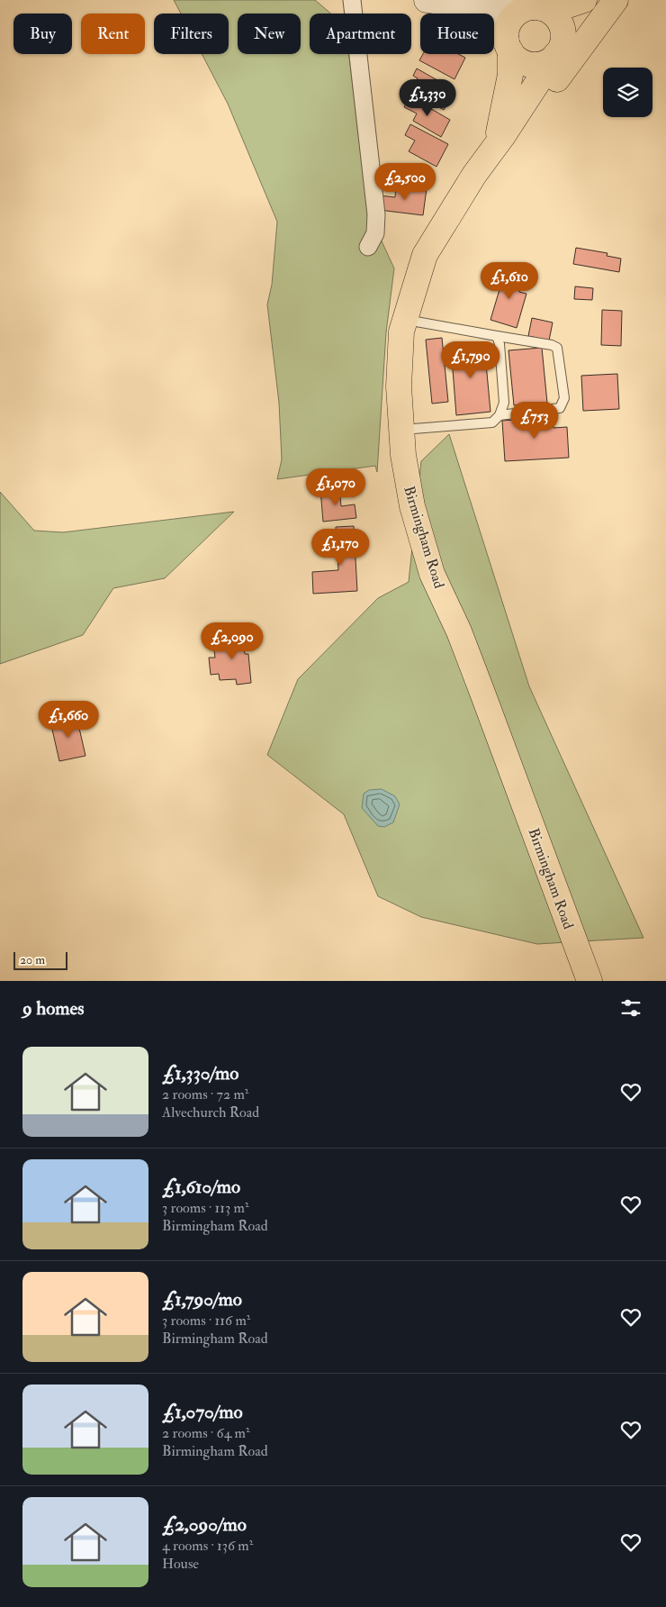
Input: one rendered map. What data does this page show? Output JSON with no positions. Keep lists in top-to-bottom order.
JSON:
{
  "streets": {
    "highway": ["Birmingham Road"]
  },
  "scale_bar": "20 m",
  "page": {
    "chip": [
      "Buy",
      "Rent",
      "Filters",
      "New",
      "Apartment",
      "House"
    ],
    "price": [
      "£1,330",
      "£2,500",
      "£1,610",
      "£1,790",
      "£753",
      "£1,070",
      "£1,170",
      "£2,090",
      "£1,660"
    ],
    "scale": "20 m",
    "heading": "9 homes",
    "list": [
      {
        "name": "£1,330/mo",
        "note": "2 rooms · 72 m² · Alvechurch Road"
      },
      {
        "name": "£1,610/mo",
        "note": "3 rooms · 113 m² · Birmingham Road"
      },
      {
        "name": "£1,790/mo",
        "note": "3 rooms · 116 m² · Birmingham Road"
      },
      {
        "name": "£1,070/mo",
        "note": "2 rooms · 64 m² · Birmingham Road"
      },
      {
        "name": "£2,090/mo",
        "note": "4 rooms · 136 m² · House"
      }
    ]
  }
}
